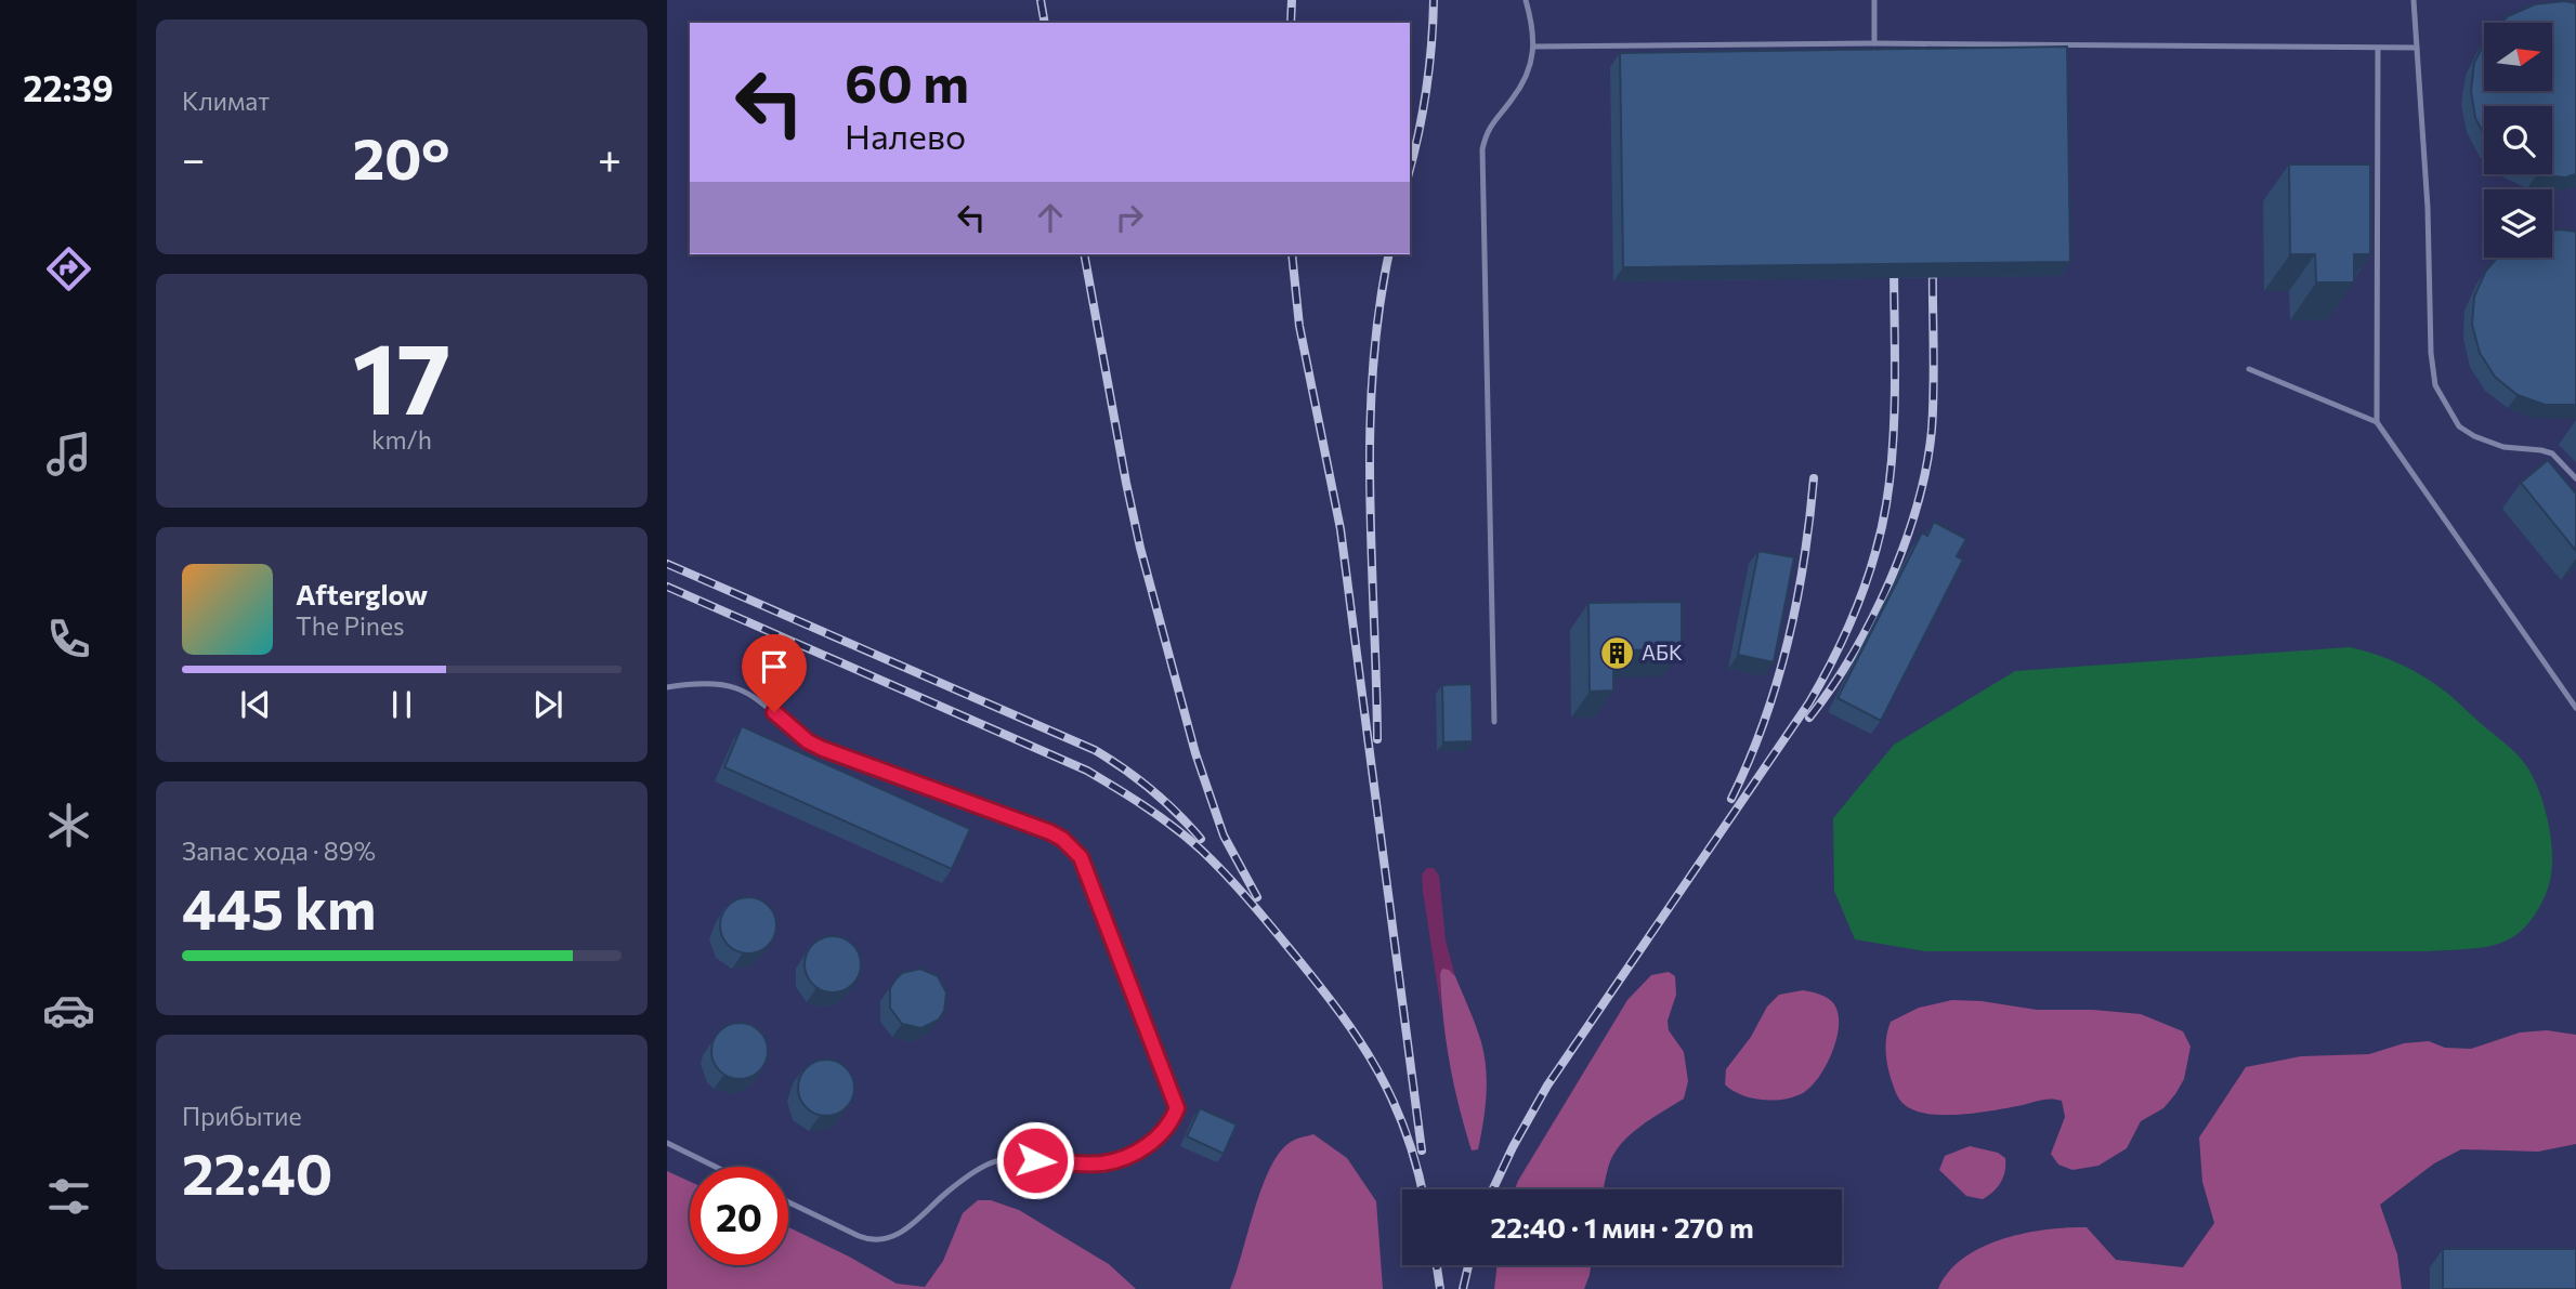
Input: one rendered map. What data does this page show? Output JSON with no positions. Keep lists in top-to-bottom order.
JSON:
{
  "places": {
    "building": ["АБК"]
  },
  "north": "right",
  "page": {
    "tabs": "22:39",
    "tile": [
      "Климат",
      ["17", "km/h"],
      ["Запас хода · 89%", "445 km"],
      ["Прибытие", "22:40"]
    ],
    "turn": ["60 m", "Налево"],
    "heat": ["−", "20°", "+"],
    "song": ["Afterglow", "The Pines"],
    "limit": "20",
    "trip": "22:40 · 1 мин · 270 m"
  }
}
